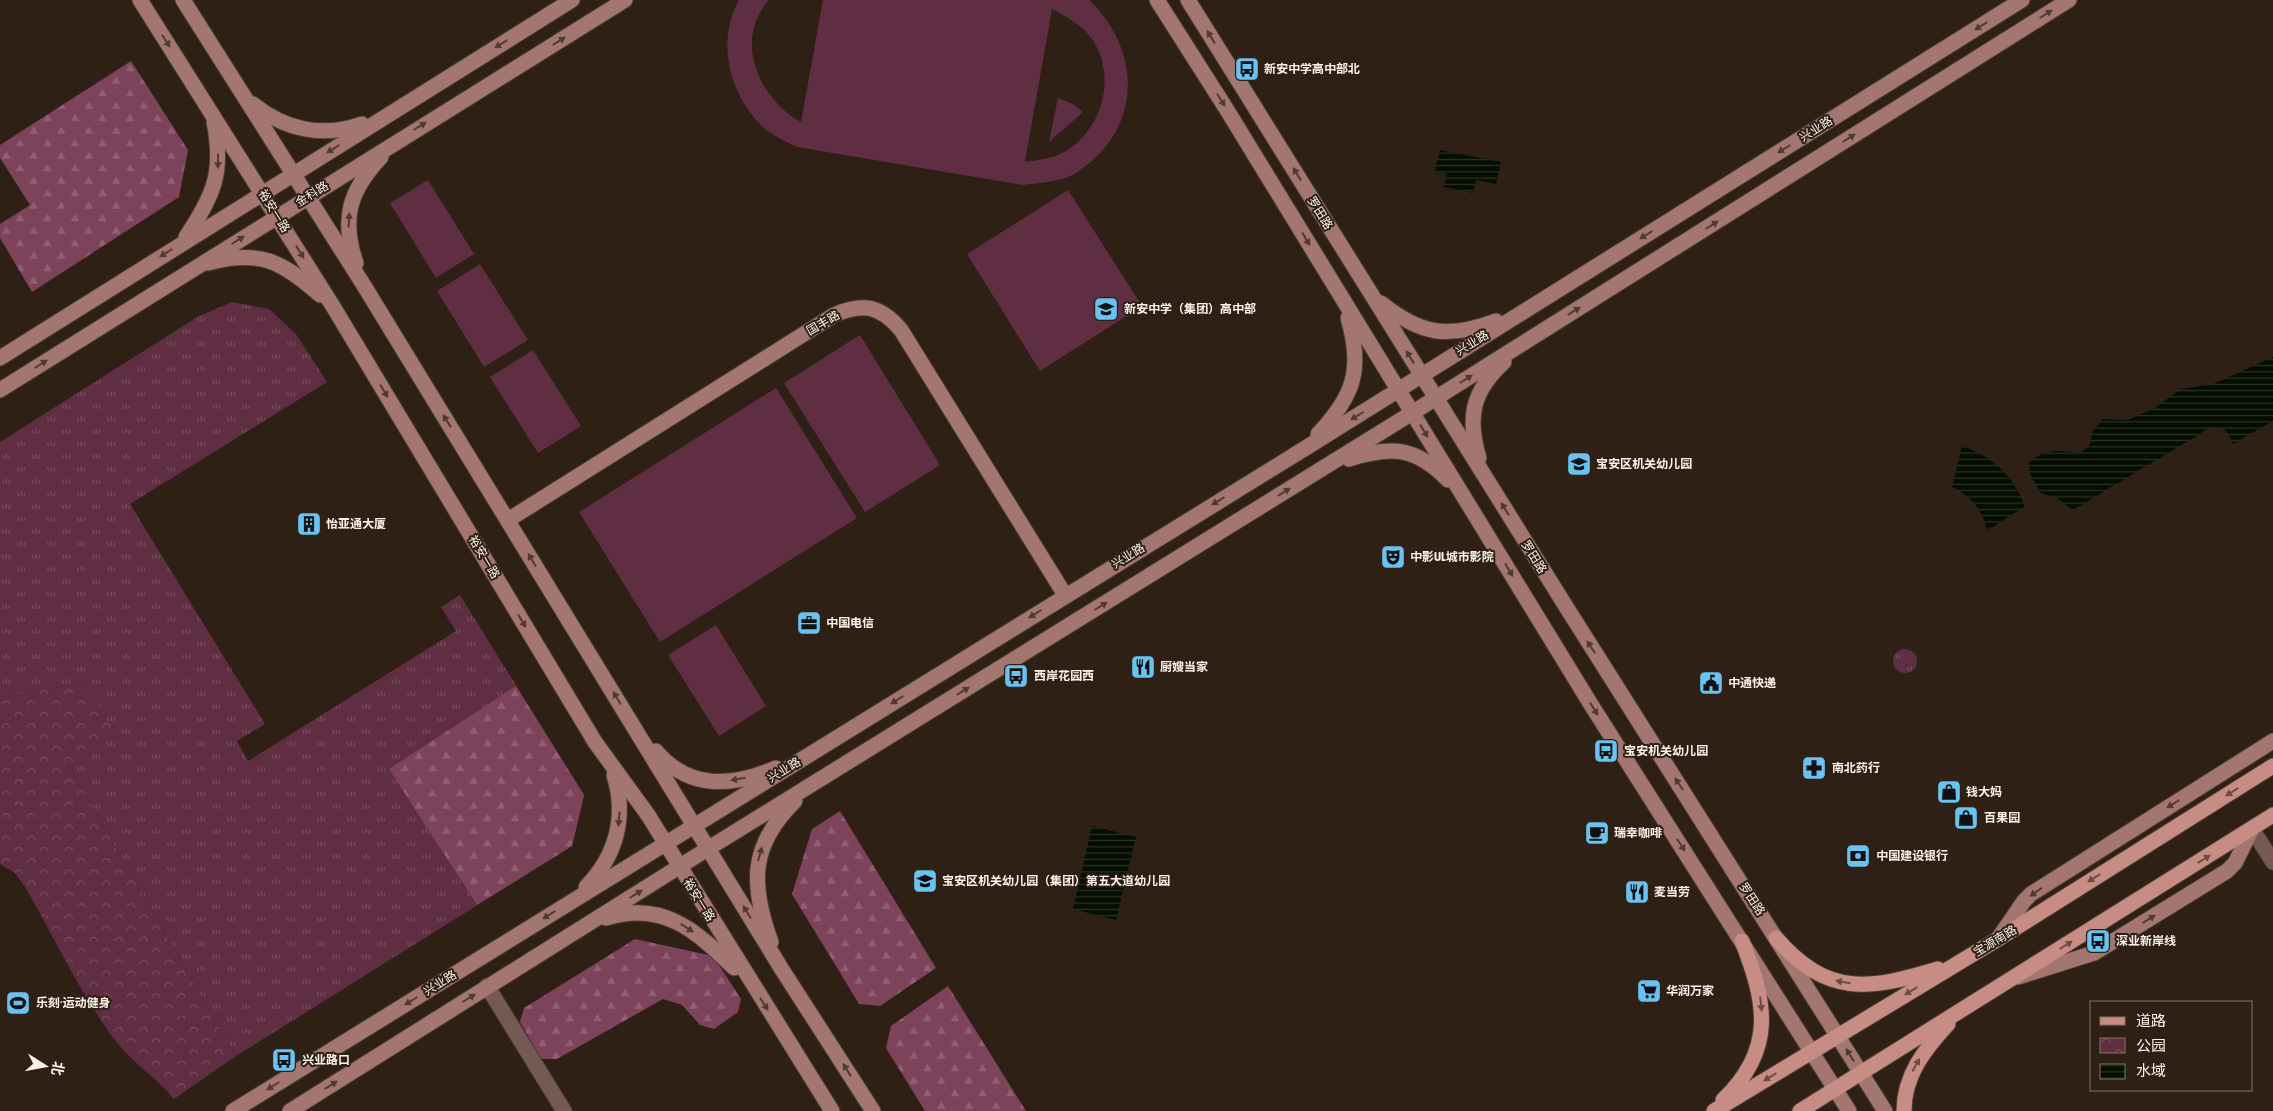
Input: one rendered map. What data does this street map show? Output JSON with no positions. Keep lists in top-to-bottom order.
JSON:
{
  "streets": {
    "main road": [
      "兴业路",
      "金科路",
      "裕安一路",
      "罗田路",
      "国丰路",
      "宝源南路"
    ]
  },
  "crossings": [
    ["兴业路", "裕安一路"],
    ["兴业路", "罗田路"],
    ["兴业路", "国丰路"],
    ["金科路", "裕安一路"],
    ["罗田路", "宝源南路"]
  ],
  "places": {
    "bus stop": [
      "新安中学高中部北",
      "西岸花园西",
      "宝安机关幼儿园",
      "深业新岸线",
      "兴业路口"
    ],
    "school or university": ["新安中学（集团）高中部", "宝安区机关幼儿园", "宝安区机关幼儿园（集团）第五大道幼儿园"],
    "building": ["怡亚通大厦"],
    "theatre": ["中影UL城市影院"],
    "office": ["中国电信"],
    "restaurant": ["厨嫂当家", "麦当劳"],
    "public building": ["中通快递"],
    "pharmacy": ["南北药行"],
    "shop": ["钱大妈", "百果园"],
    "cafe": ["瑞幸咖啡"],
    "bank": ["中国建设银行"],
    "supermarket": ["华润万家"],
    "sports": ["乐刻·运动健身"]
  },
  "legend": ["道路", "公园", "水域"],
  "north": "right"
}
